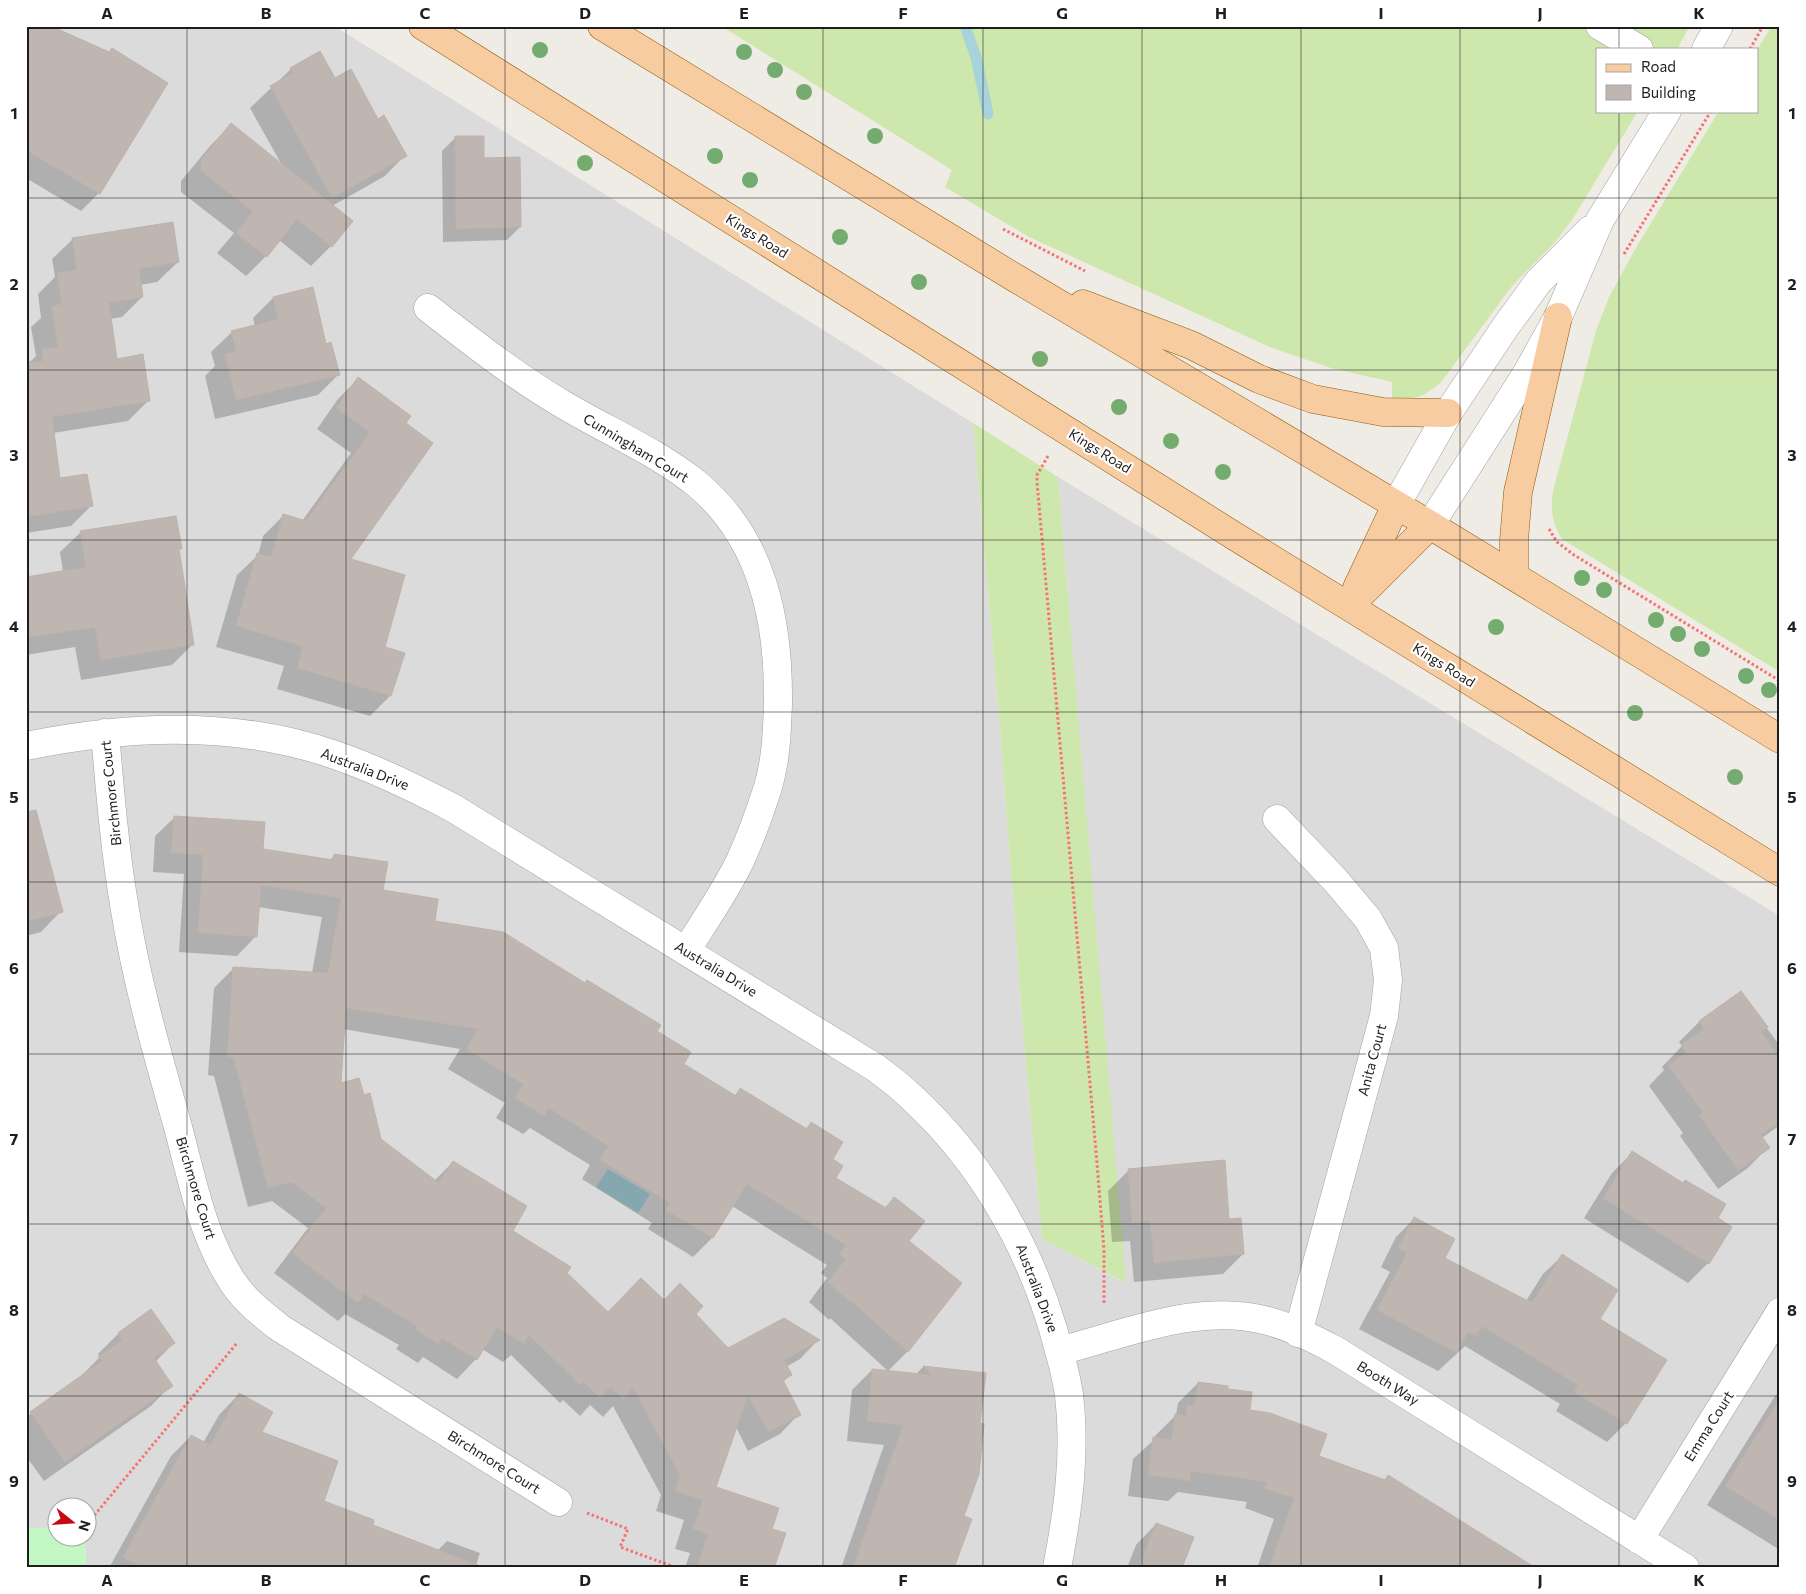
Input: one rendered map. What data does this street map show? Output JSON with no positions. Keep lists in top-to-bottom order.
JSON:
{
  "streets": {
    "main road": ["Kings Road"],
    "street": [
      "Cunningham Court",
      "Australia Drive",
      "Birchmore Court",
      "Anita Court",
      "Booth Way",
      "Emma Court"
    ]
  },
  "crossings": [
    ["Cunningham Court", "Australia Drive"],
    ["Australia Drive", "Birchmore Court"],
    ["Australia Drive", "Booth Way"],
    ["Anita Court", "Booth Way"],
    ["Booth Way", "Emma Court"]
  ],
  "legend": ["Road", "Building"],
  "north": "right",
  "grid": {
    "columns": [
      "A",
      "B",
      "C",
      "D",
      "E",
      "F",
      "G",
      "H",
      "I",
      "J",
      "K"
    ],
    "rows": [
      "1",
      "2",
      "3",
      "4",
      "5",
      "6",
      "7",
      "8",
      "9"
    ]
  }
}
